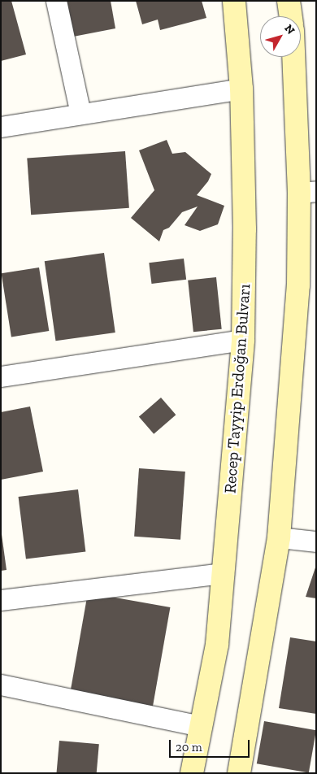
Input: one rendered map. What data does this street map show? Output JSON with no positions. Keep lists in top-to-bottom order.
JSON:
{
  "streets": {
    "main road": ["Recep Tayyip Erdoğan Bulvarı"]
  },
  "scale_bar": "20 m",
  "north": "top right"
}
